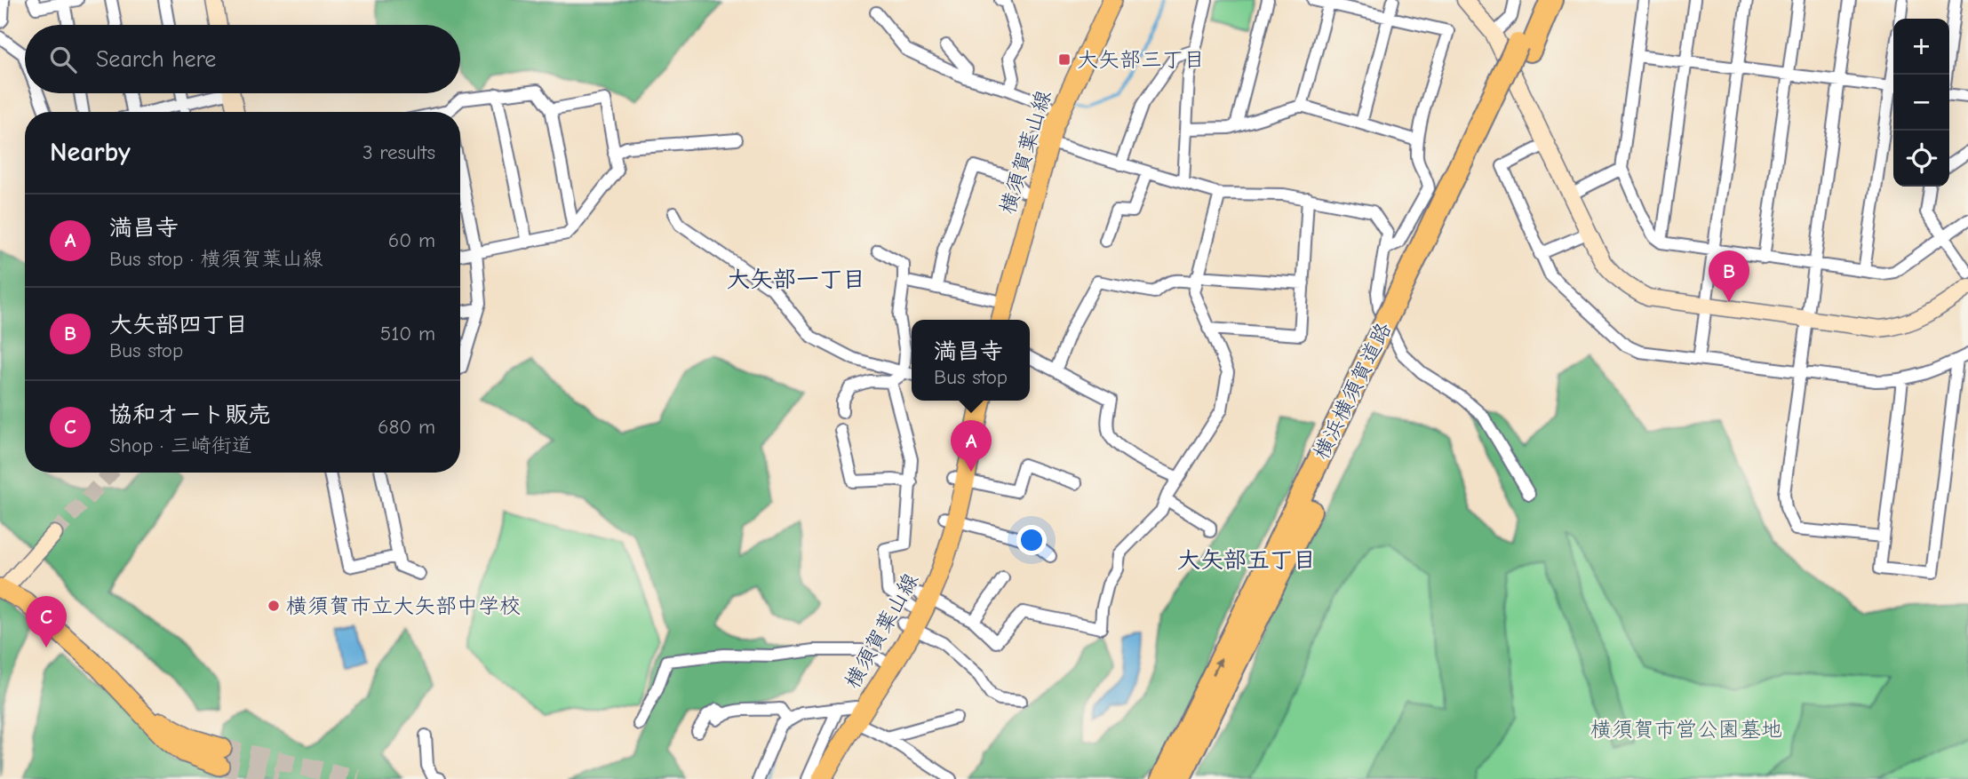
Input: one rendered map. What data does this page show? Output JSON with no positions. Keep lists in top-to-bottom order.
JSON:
{
  "streets": {
    "highway": ["横浜横須賀道路"],
    "main road": ["横須賀葉山線"]
  },
  "districts": ["大矢部一丁目", "大矢部五丁目"],
  "parks": ["横須賀市営公園墓地"],
  "places": {
    "transit": ["大矢部三丁目"],
    "other": ["横須賀市立大矢部中学校"]
  },
  "page": {
    "map_buttons": ["+", "−"],
    "search": "Search here",
    "heading": ["Nearby", "3 results"],
    "list": [
      {
        "mark": "A",
        "name": "満昌寺",
        "note": "Bus stop · 横須賀葉山線",
        "value": "60 m"
      },
      {
        "mark": "B",
        "name": "大矢部四丁目",
        "note": "Bus stop",
        "value": "510 m"
      },
      {
        "mark": "C",
        "name": "協和オート販売",
        "note": "Shop · 三崎街道",
        "value": "680 m"
      }
    ],
    "pins": ["B", "A", "C"],
    "popup": ["満昌寺", "Bus stop"]
  }
}
